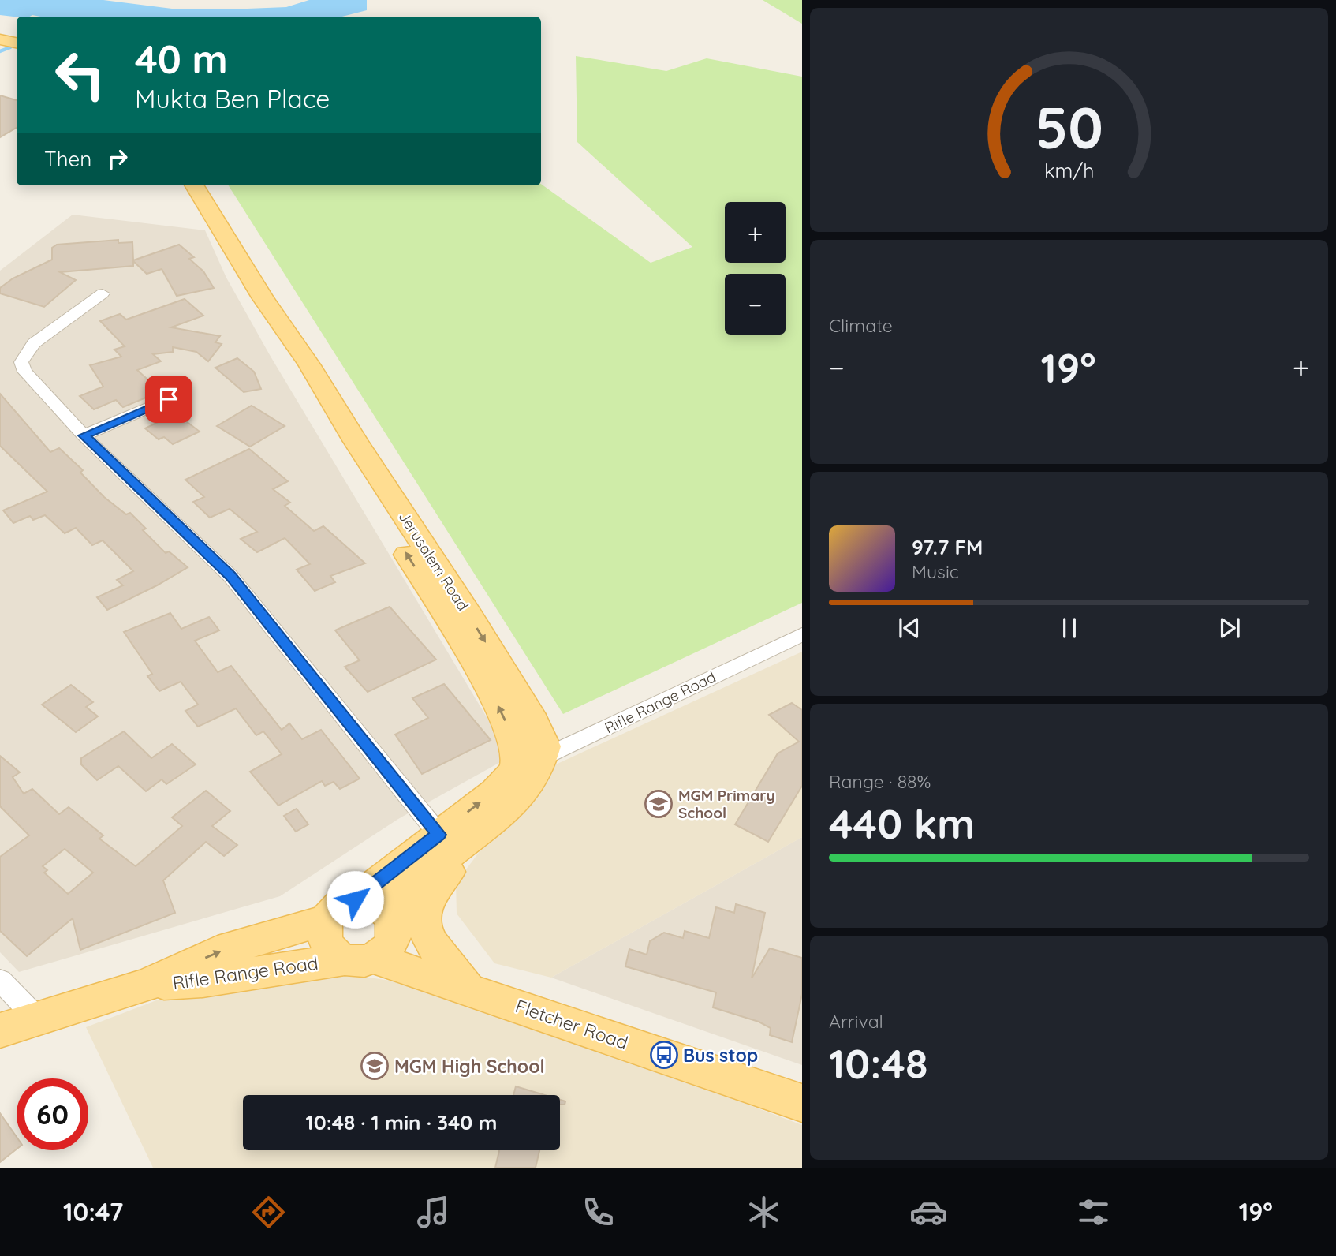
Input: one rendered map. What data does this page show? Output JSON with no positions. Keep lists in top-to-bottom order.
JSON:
{
  "streets": {
    "main road": ["Jerusalem Road", "Rifle Range Road", "Fletcher Road"]
  },
  "crossings": [
    ["Jerusalem Road", "Rifle Range Road"],
    ["Rifle Range Road", "Fletcher Road"]
  ],
  "places": {
    "school or university": ["MGM Primary School", "MGM High School"],
    "bus stop": ["Bus stop"]
  },
  "page": {
    "turn": ["40 m", "Mukta Ben Place"],
    "then": "Then",
    "map_buttons": ["+", "−"],
    "tile": [
      "Climate",
      ["Range · 88%", "440 km"],
      ["Arrival", "10:48"]
    ],
    "heat": ["−", "19°", "+"],
    "song": ["97.7 FM", "Music"],
    "limit": "60",
    "trip": "10:48 · 1 min · 340 m",
    "tabs": ["10:47", "19°"],
    "gauge": ["50", "km/h"]
  }
}
